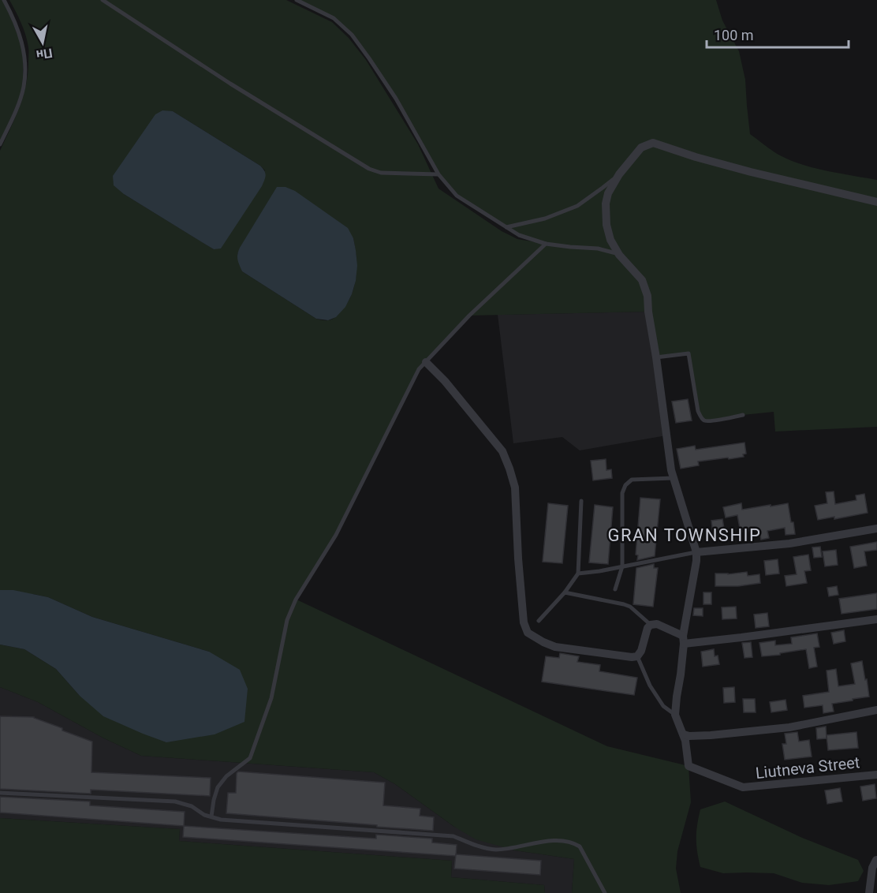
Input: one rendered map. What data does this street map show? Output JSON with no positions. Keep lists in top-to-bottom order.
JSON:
{
  "streets": {
    "street": ["Liutneva Street"]
  },
  "districts": ["GRAN TOWNSHIP"],
  "scale_bar": "100 m",
  "north": "bottom"
}
